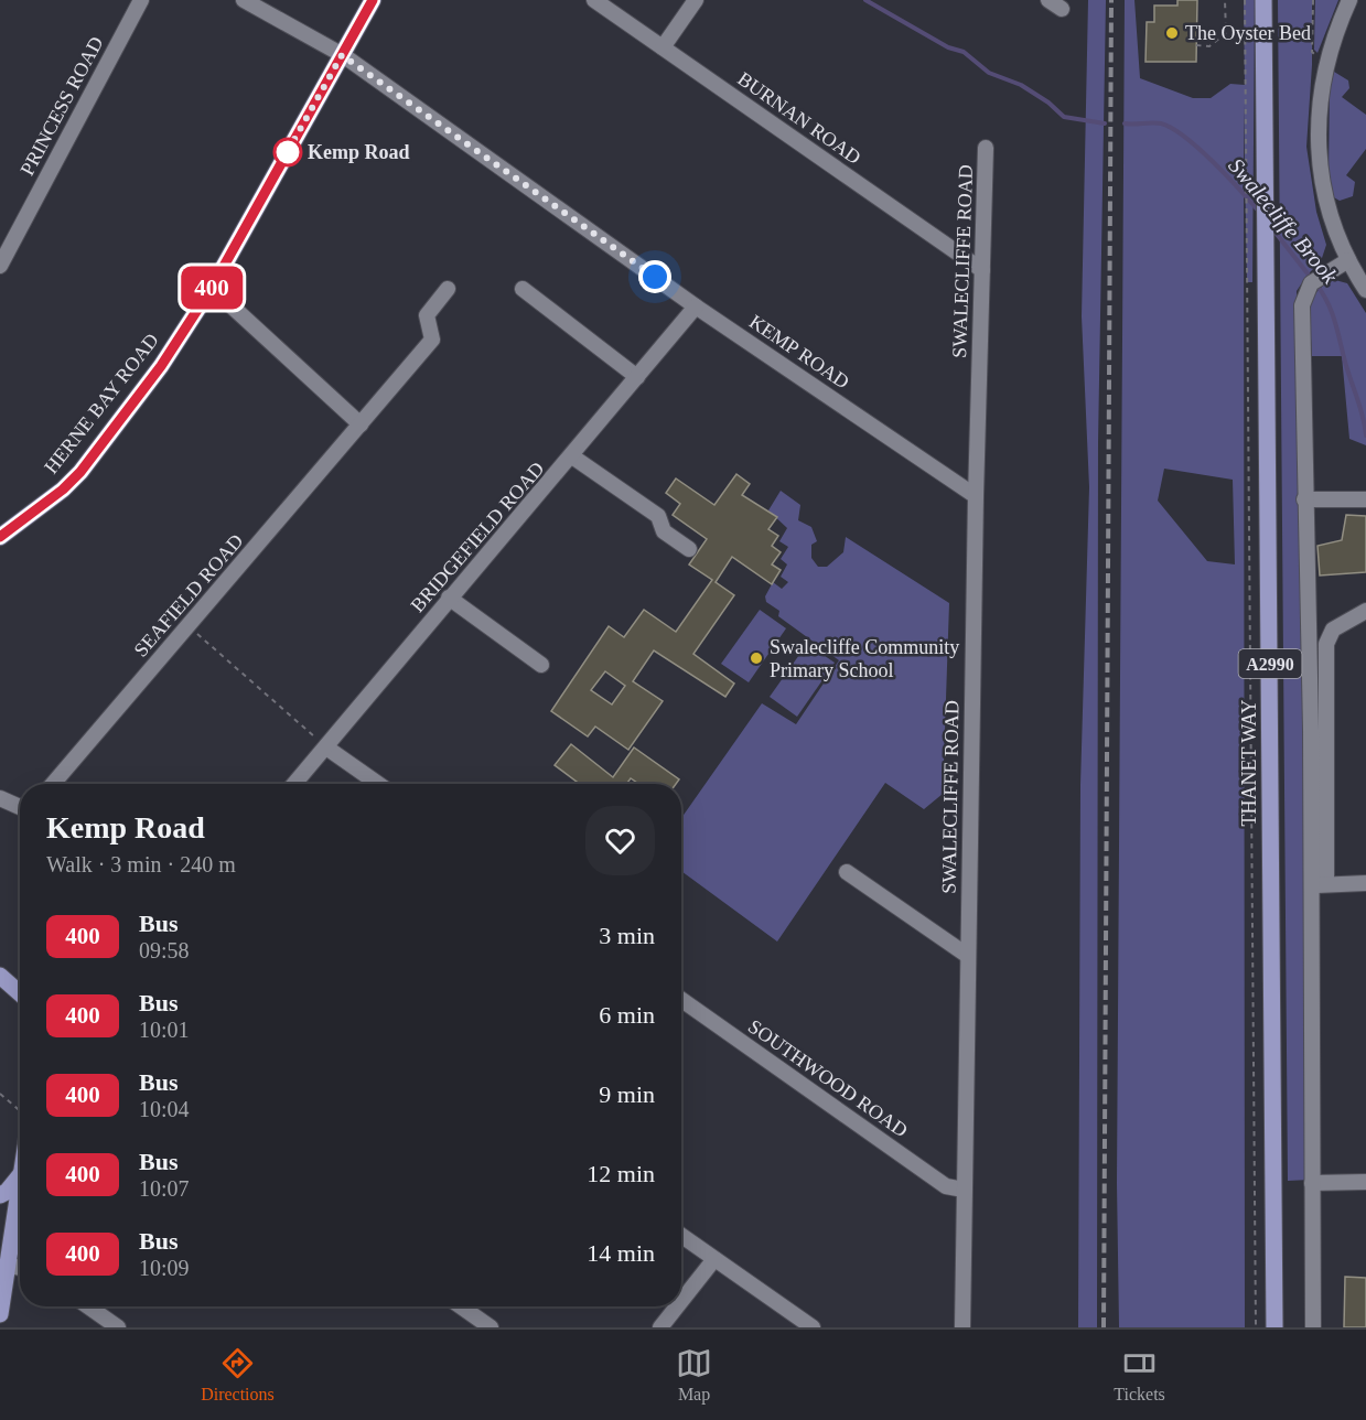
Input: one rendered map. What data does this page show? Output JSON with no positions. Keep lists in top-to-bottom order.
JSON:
{
  "streets": {
    "main road": ["HERNE BAY ROAD", "A2990", "THANET WAY"],
    "street": [
      "PRINCESS ROAD",
      "BURNAN ROAD",
      "SWALECLIFFE ROAD",
      "KEMP ROAD",
      "BRIDGEFIELD ROAD",
      "SEAFIELD ROAD",
      "SOUTHWOOD ROAD"
    ]
  },
  "crossings": [
    ["BURNAN ROAD", "SWALECLIFFE ROAD"],
    ["SWALECLIFFE ROAD", "KEMP ROAD"],
    ["SWALECLIFFE ROAD", "SOUTHWOOD ROAD"],
    ["KEMP ROAD", "HERNE BAY ROAD"],
    ["KEMP ROAD", "BRIDGEFIELD ROAD"]
  ],
  "water": ["Swalecliffe Brook"],
  "places": ["The Oyster Bed", "Kemp Road", "Swalecliffe Community Primary School"],
  "lines": ["bus line 400"],
  "page": {
    "on_map": "400",
    "heading": ["Kemp Road", "Walk · 3 min · 240 m"],
    "list": [
      {
        "mark": "400",
        "name": "Bus",
        "note": "09:58",
        "value": "3 min"
      },
      {
        "mark": "400",
        "name": "Bus",
        "note": "10:01",
        "value": "6 min"
      },
      {
        "mark": "400",
        "name": "Bus",
        "note": "10:04",
        "value": "9 min"
      },
      {
        "mark": "400",
        "name": "Bus",
        "note": "10:07",
        "value": "12 min"
      },
      {
        "mark": "400",
        "name": "Bus",
        "note": "10:09",
        "value": "14 min"
      }
    ],
    "tabs": ["Directions", "Map", "Tickets"]
  }
}
